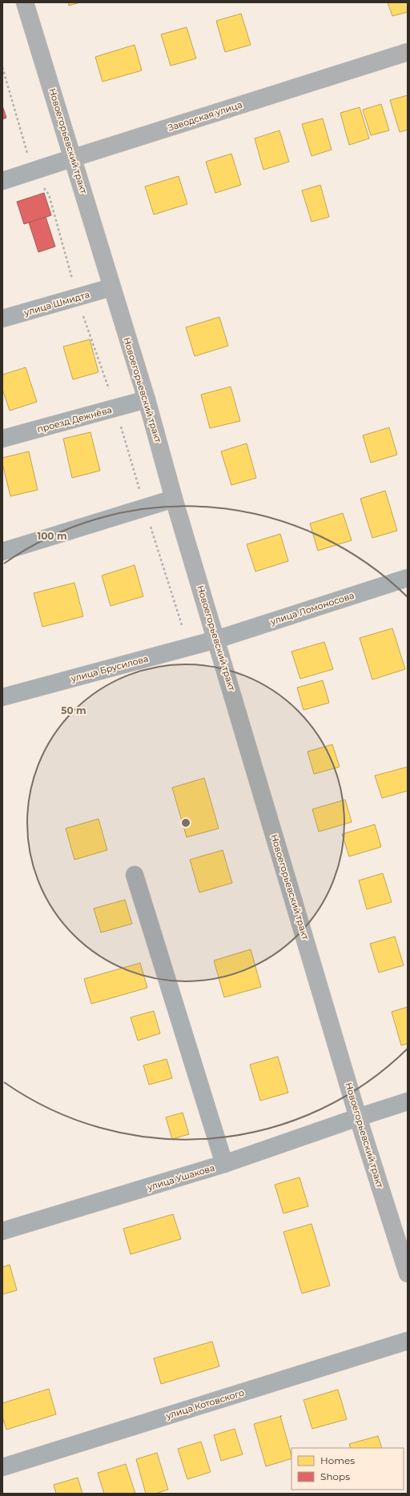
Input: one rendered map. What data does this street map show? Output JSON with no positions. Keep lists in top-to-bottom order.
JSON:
{
  "streets": {
    "main road": ["Заводская улица", "Новоегорьевский тракт"],
    "street": [
      "улица Шмидта",
      "проезд Дежнёва",
      "улица Ломоносова",
      "улица Брусилова",
      "улица Ушакова",
      "улица Котовского"
    ]
  },
  "crossings": [
    ["Заводская улица", "Новоегорьевский тракт"],
    ["Новоегорьевский тракт", "улица Шмидта"],
    ["Новоегорьевский тракт", "проезд Дежнёва"],
    ["Новоегорьевский тракт", "улица Ломоносова"],
    ["Новоегорьевский тракт", "улица Брусилова"],
    ["Новоегорьевский тракт", "улица Ушакова"],
    ["улица Ломоносова", "улица Брусилова"]
  ],
  "legend": ["Homes", "Shops"],
  "rings": ["100 m", "50 m"]
}
